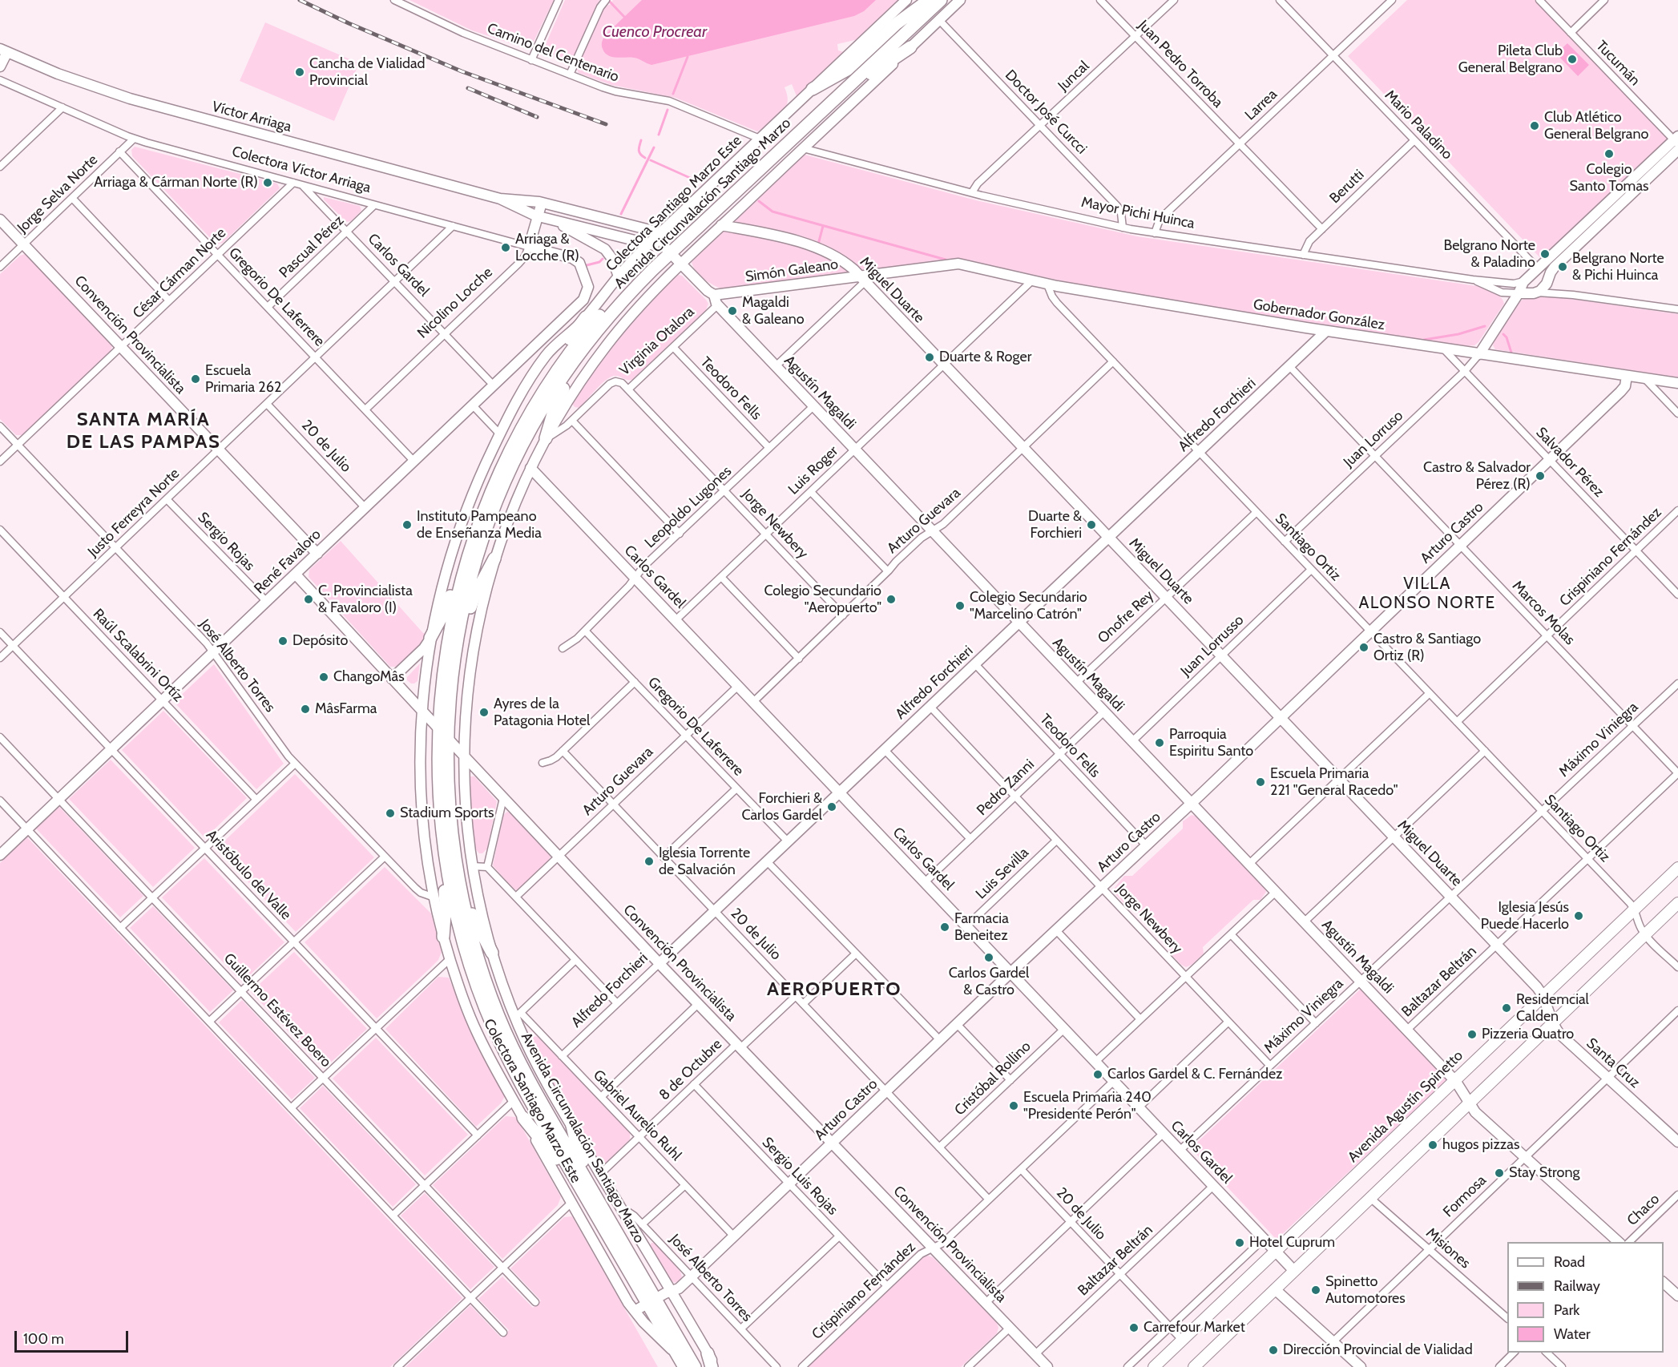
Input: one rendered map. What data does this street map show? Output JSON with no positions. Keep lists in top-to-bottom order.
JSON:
{
  "streets": {
    "highway": ["Avenida Circunvalación Santiago Marzo"],
    "main road": ["Avenida Agustín Spinetto"],
    "street": [
      "Camino del Centenario",
      "Tucumán",
      "Juan Pedro Torroba",
      "Juncal",
      "Larrea",
      "Doctor José Curcci",
      "Víctor Arriaga",
      "Mario Paladino",
      "Colectora Víctor Arriaga",
      "Berutti",
      "Jorge Selva Norte",
      "Colectora Santiago Marzo Este",
      "Mayor Pichi Huinca",
      "Pascual Pérez",
      "Carlos Gardel",
      "Simón Galeano",
      "César Cárman Norte",
      "Miguel Duarte",
      "Gregorio De Laferrere",
      "Nicolino Locche",
      "Gobernador González",
      "Convención Provincialista",
      "Virginia Otalora",
      "Teodoro Fells",
      "Agustín Magaldi",
      "Alfredo Forchieri",
      "Juan Lorruso",
      "20 de Julio",
      "Salvador Pérez",
      "Luis Roger",
      "Leopoldo Lugones",
      "Justo Ferreyra Norte",
      "Arturo Guevara",
      "Jorge Newbery",
      "Arturo Castro",
      "Sergio Rojas",
      "Santiago Ortiz",
      "Crispiniano Fernández",
      "René Favaloro",
      "Marcos Molas",
      "Onofre Rey",
      "Juan Lorrusso",
      "Raúl Scalabrini Ortíz",
      "José Alberto Torres",
      "Máximo Viniegra",
      "Pedro Zanni",
      "Luis Sevilla",
      "Aristóbulo del Valle",
      "Baltazar Beltrán",
      "Guillermo Estévez Boero",
      "Santa Cruz",
      "8 de Octubre",
      "Cristóbal Rollino",
      "Gabriel Aurelio Ruhl",
      "Sergio Luis Rojas",
      "Formosa",
      "Chaco",
      "Misiones"
    ]
  },
  "crossings": [
    ["Camino del Centenario", "Colectora Santiago Marzo Este"],
    ["Juan Pedro Torroba", "Juncal"],
    ["Juan Pedro Torroba", "Larrea"],
    ["Juan Pedro Torroba", "Berutti"],
    ["Juncal", "Doctor José Curcci"],
    ["Juncal", "Mayor Pichi Huinca"],
    ["Larrea", "Mario Paladino"],
    ["Larrea", "Mayor Pichi Huinca"],
    ["Doctor José Curcci", "Colectora Santiago Marzo Este"],
    ["Doctor José Curcci", "Mayor Pichi Huinca"],
    ["Víctor Arriaga", "Colectora Santiago Marzo Este"],
    ["Víctor Arriaga", "Avenida Circunvalación Santiago Marzo"],
    ["Víctor Arriaga", "Nicolino Locche"],
    ["Mario Paladino", "Berutti"],
    ["Colectora Víctor Arriaga", "Jorge Selva Norte"],
    ["Colectora Víctor Arriaga", "Pascual Pérez"],
    ["Colectora Víctor Arriaga", "Carlos Gardel"],
    ["Colectora Víctor Arriaga", "César Cárman Norte"],
    ["Colectora Víctor Arriaga", "Nicolino Locche"],
    ["Colectora Víctor Arriaga", "Justo Ferreyra Norte"],
    ["Colectora Víctor Arriaga", "René Favaloro"],
    ["Berutti", "Mayor Pichi Huinca"],
    ["Jorge Selva Norte", "Gregorio De Laferrere"],
    ["Jorge Selva Norte", "Convención Provincialista"],
    ["Colectora Santiago Marzo Este", "Avenida Circunvalación Santiago Marzo"],
    ["Colectora Santiago Marzo Este", "Mayor Pichi Huinca"],
    ["Colectora Santiago Marzo Este", "Carlos Gardel"],
    ["Colectora Santiago Marzo Este", "Miguel Duarte"],
    ["Colectora Santiago Marzo Este", "Convención Provincialista"],
    ["Colectora Santiago Marzo Este", "Virginia Otalora"],
    ["Colectora Santiago Marzo Este", "Arturo Castro"],
    ["Colectora Santiago Marzo Este", "José Alberto Torres"],
    ["Colectora Santiago Marzo Este", "8 de Octubre"],
    ["Colectora Santiago Marzo Este", "Gabriel Aurelio Ruhl"],
    ["Avenida Circunvalación Santiago Marzo", "Convención Provincialista"],
    ["Avenida Circunvalación Santiago Marzo", "Arturo Castro"],
    ["Pascual Pérez", "Carlos Gardel"],
    ["Pascual Pérez", "Gregorio De Laferrere"],
    ["Carlos Gardel", "Nicolino Locche"],
    ["Carlos Gardel", "Alfredo Forchieri"],
    ["Carlos Gardel", "Luis Roger"],
    ["Carlos Gardel", "Leopoldo Lugones"],
    ["Carlos Gardel", "Justo Ferreyra Norte"],
    ["Carlos Gardel", "Arturo Guevara"],
    ["Carlos Gardel", "Arturo Castro"],
    ["Carlos Gardel", "Crispiniano Fernández"],
    ["Carlos Gardel", "René Favaloro"],
    ["Carlos Gardel", "Máximo Viniegra"],
    ["Carlos Gardel", "Pedro Zanni"],
    ["Carlos Gardel", "Luis Sevilla"],
    ["Carlos Gardel", "Baltazar Beltrán"],
    ["Carlos Gardel", "Cristóbal Rollino"],
    ["Carlos Gardel", "Avenida Agustín Spinetto"],
    ["Simón Galeano", "Miguel Duarte"],
    ["Simón Galeano", "Gobernador González"],
    ["Simón Galeano", "Agustín Magaldi"],
    ["César Cárman Norte", "Gregorio De Laferrere"],
    ["César Cárman Norte", "Convención Provincialista"],
    ["César Cárman Norte", "José Alberto Torres"],
    ["Miguel Duarte", "Alfredo Forchieri"],
    ["Miguel Duarte", "Luis Roger"],
    ["Miguel Duarte", "Arturo Guevara"],
    ["Miguel Duarte", "Arturo Castro"],
    ["Miguel Duarte", "Onofre Rey"],
    ["Miguel Duarte", "Juan Lorrusso"],
    ["Miguel Duarte", "Máximo Viniegra"],
    ["Miguel Duarte", "Baltazar Beltrán"],
    ["Miguel Duarte", "Santa Cruz"],
    ["Miguel Duarte", "Avenida Agustín Spinetto"],
    ["Gregorio De Laferrere", "Nicolino Locche"],
    ["Gregorio De Laferrere", "Alfredo Forchieri"],
    ["Gregorio De Laferrere", "Leopoldo Lugones"],
    ["Gregorio De Laferrere", "Justo Ferreyra Norte"],
    ["Gregorio De Laferrere", "Arturo Guevara"],
    ["Gregorio De Laferrere", "René Favaloro"],
    ["Gobernador González", "Alfredo Forchieri"],
    ["Gobernador González", "Juan Lorruso"],
    ["Gobernador González", "Salvador Pérez"],
    ["Gobernador González", "Luis Roger"],
    ["Gobernador González", "Arturo Castro"],
    ["Gobernador González", "Santiago Ortiz"],
    ["Convención Provincialista", "Alfredo Forchieri"],
    ["Convención Provincialista", "Justo Ferreyra Norte"],
    ["Convención Provincialista", "Arturo Guevara"],
    ["Convención Provincialista", "Arturo Castro"],
    ["Convención Provincialista", "Crispiniano Fernández"],
    ["Convención Provincialista", "René Favaloro"],
    ["Convención Provincialista", "Baltazar Beltrán"],
    ["Convención Provincialista", "8 de Octubre"],
    ["Virginia Otalora", "Teodoro Fells"],
    ["Virginia Otalora", "Agustín Magaldi"],
    ["Virginia Otalora", "Jorge Newbery"],
    ["Teodoro Fells", "Alfredo Forchieri"],
    ["Teodoro Fells", "Leopoldo Lugones"],
    ["Teodoro Fells", "Arturo Castro"],
    ["Teodoro Fells", "Pedro Zanni"],
    ["Agustín Magaldi", "Alfredo Forchieri"],
    ["Agustín Magaldi", "Luis Roger"],
    ["Agustín Magaldi", "Leopoldo Lugones"],
    ["Agustín Magaldi", "Arturo Guevara"],
    ["Agustín Magaldi", "Arturo Castro"],
    ["Agustín Magaldi", "Onofre Rey"],
    ["Agustín Magaldi", "Juan Lorrusso"],
    ["Agustín Magaldi", "Máximo Viniegra"],
    ["Agustín Magaldi", "Pedro Zanni"],
    ["Agustín Magaldi", "Baltazar Beltrán"],
    ["Agustín Magaldi", "Avenida Agustín Spinetto"],
    ["Agustín Magaldi", "Formosa"],
    ["Alfredo Forchieri", "20 de Julio"],
    ["Alfredo Forchieri", "Jorge Newbery"],
    ["Alfredo Forchieri", "Santiago Ortiz"],
    ["Alfredo Forchieri", "Marcos Molas"],
    ["Alfredo Forchieri", "Gabriel Aurelio Ruhl"],
    ["Juan Lorruso", "Salvador Pérez"],
    ["Juan Lorruso", "Santiago Ortiz"],
    ["Juan Lorruso", "Marcos Molas"],
    ["20 de Julio", "Justo Ferreyra Norte"],
    ["20 de Julio", "Arturo Guevara"],
    ["20 de Julio", "Arturo Castro"],
    ["20 de Julio", "Crispiniano Fernández"],
    ["20 de Julio", "René Favaloro"],
    ["20 de Julio", "Baltazar Beltrán"],
    ["20 de Julio", "8 de Octubre"],
    ["20 de Julio", "Cristóbal Rollino"],
    ["20 de Julio", "Avenida Agustín Spinetto"],
    ["Salvador Pérez", "Arturo Castro"],
    ["Salvador Pérez", "Crispiniano Fernández"],
    ["Luis Roger", "Jorge Newbery"],
    ["Leopoldo Lugones", "Jorge Newbery"],
    ["Justo Ferreyra Norte", "Sergio Rojas"],
    ["Justo Ferreyra Norte", "Raúl Scalabrini Ortíz"],
    ["Justo Ferreyra Norte", "José Alberto Torres"],
    ["Justo Ferreyra Norte", "Aristóbulo del Valle"],
    ["Arturo Guevara", "Jorge Newbery"],
    ["Arturo Guevara", "Santiago Ortiz"],
    ["Jorge Newbery", "Arturo Castro"],
    ["Jorge Newbery", "Máximo Viniegra"],
    ["Jorge Newbery", "Pedro Zanni"],
    ["Jorge Newbery", "Luis Sevilla"],
    ["Arturo Castro", "Santiago Ortiz"],
    ["Arturo Castro", "Marcos Molas"],
    ["Arturo Castro", "José Alberto Torres"],
    ["Arturo Castro", "Gabriel Aurelio Ruhl"],
    ["Arturo Castro", "Sergio Luis Rojas"],
    ["Sergio Rojas", "René Favaloro"],
    ["Santiago Ortiz", "Crispiniano Fernández"],
    ["Santiago Ortiz", "Onofre Rey"],
    ["Santiago Ortiz", "Juan Lorrusso"],
    ["Santiago Ortiz", "Máximo Viniegra"],
    ["Santiago Ortiz", "Baltazar Beltrán"],
    ["Santiago Ortiz", "Avenida Agustín Spinetto"],
    ["Crispiniano Fernández", "Marcos Molas"],
    ["Crispiniano Fernández", "Sergio Luis Rojas"],
    ["René Favaloro", "Raúl Scalabrini Ortíz"],
    ["René Favaloro", "José Alberto Torres"],
    ["René Favaloro", "Aristóbulo del Valle"],
    ["René Favaloro", "Guillermo Estévez Boero"],
    ["Marcos Molas", "Máximo Viniegra"],
    ["Marcos Molas", "Baltazar Beltrán"],
    ["Santa Cruz", "Avenida Agustín Spinetto"],
    ["Santa Cruz", "Formosa"],
    ["8 de Octubre", "Gabriel Aurelio Ruhl"],
    ["8 de Octubre", "Sergio Luis Rojas"],
    ["Formosa", "Misiones"]
  ],
  "districts": ["SANTA MARÍA DE LAS PAMPAS", "VILLA ALONSO NORTE", "AEROPUERTO"],
  "water": ["Cuenco Procrear"],
  "places": [
    "Pileta Club General Belgrano",
    "Cancha de Vialidad Provincial",
    "Club Atlético General Belgrano",
    "Colegio Santo Tomas",
    "Arriaga & Cárman Norte (R)",
    "Arriaga & Locche (R)",
    "Belgrano Norte & Paladino",
    "Belgrano Norte & Pichi Huinca",
    "Magaldi & Galeano",
    "Duarte & Roger",
    "Escuela Primaria 262",
    "Castro & Salvador Pérez (R)",
    "Instituto Pampeano de Enseñanza Media",
    "Duarte & Forchieri",
    "C. Provincialista & Favaloro (I)",
    "Colegio Secundario \"Aeropuerto\"",
    "Colegio Secundario \"Marcelino Catrón\"",
    "Depósito",
    "Castro & Santiago Ortiz (R)",
    "ChangoMâs",
    "MâsFarma",
    "Ayres de la Patagonia Hotel",
    "Parroquia Espiritu Santo",
    "Escuela Primaria 221 \"General Racedo\"",
    "Forchieri & Carlos Gardel",
    "Stadium Sports",
    "Iglesia Torrente de Salvación",
    "Iglesia Jesús Puede Hacerlo",
    "Farmacia Beneitez",
    "Carlos Gardel & Castro",
    "Residemcial Calden",
    "Pizzeria Quatro",
    "Carlos Gardel & C. Fernández",
    "Escuela Primaria 240 \"Presidente Perón\"",
    "hugos pizzas",
    "Stay Strong",
    "Hotel Cuprum",
    "Spinetto Automotores",
    "Carrefour Market",
    "Dirección Provincial de Vialidad"
  ],
  "legend": [
    "Road",
    "Railway",
    "Park",
    "Water"
  ],
  "scale_bar": "100 m"
}
